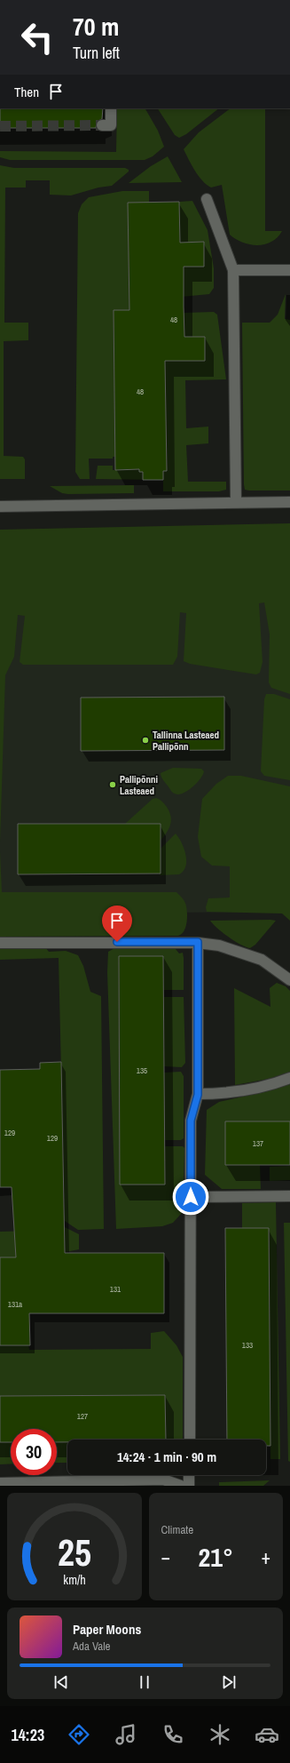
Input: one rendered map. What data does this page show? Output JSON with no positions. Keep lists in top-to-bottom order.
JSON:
{
  "places": ["Tallinna Lasteaed Pallipõnn", "Pallipõnni Lasteaed"],
  "house_numbers": [
    "48",
    "48",
    "135",
    "129",
    "129",
    "137",
    "131",
    "131a",
    "133",
    "127"
  ],
  "page": {
    "turn": ["70 m", "Turn left"],
    "then": "Then",
    "limit": "30",
    "trip": "14:24 · 1 min · 90 m",
    "tile": "Climate",
    "heat": ["−", "21°", "+"],
    "song": ["Paper Moons", "Ada Vale"],
    "tabs": "14:23",
    "gauge": ["25", "km/h"]
  }
}
